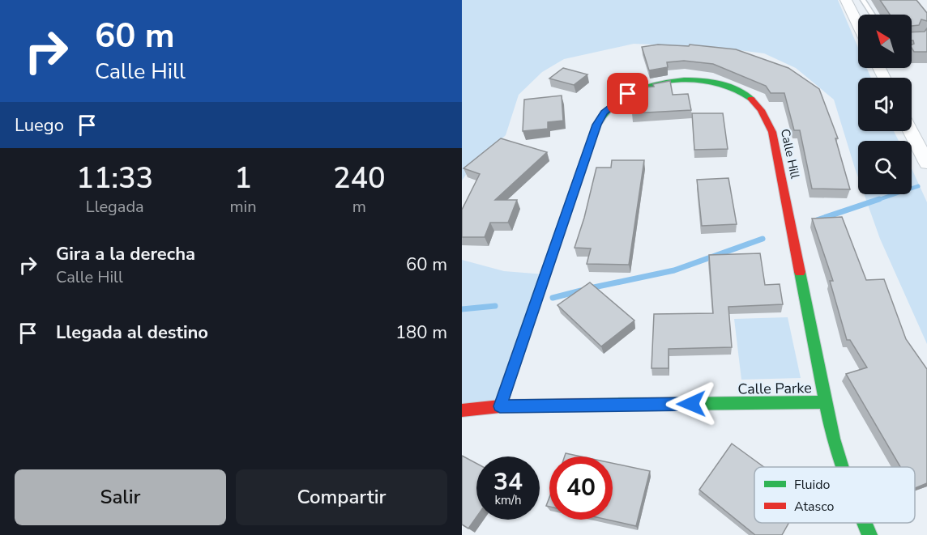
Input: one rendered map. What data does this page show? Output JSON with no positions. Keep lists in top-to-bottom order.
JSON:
{
  "streets": {
    "street": ["Calle Hill", "Calle Parke"]
  },
  "crossings": [
    ["Calle Hill", "Calle Parke"]
  ],
  "legend": ["Fluido", "Atasco"],
  "north": "top left",
  "page": {
    "turn": ["60 m", "Calle Hill"],
    "then": "Luego",
    "eta": [
      "11:33",
      "Llegada",
      "1",
      "min",
      "240",
      "m"
    ],
    "list": [
      {
        "name": "Gira a la derecha",
        "note": "Calle Hill",
        "value": "60 m"
      },
      {
        "name": "Llegada al destino",
        "value": "180 m"
      }
    ],
    "speed": "34 km/h",
    "limit": "40",
    "buttons": ["Salir", "Compartir"]
  }
}
